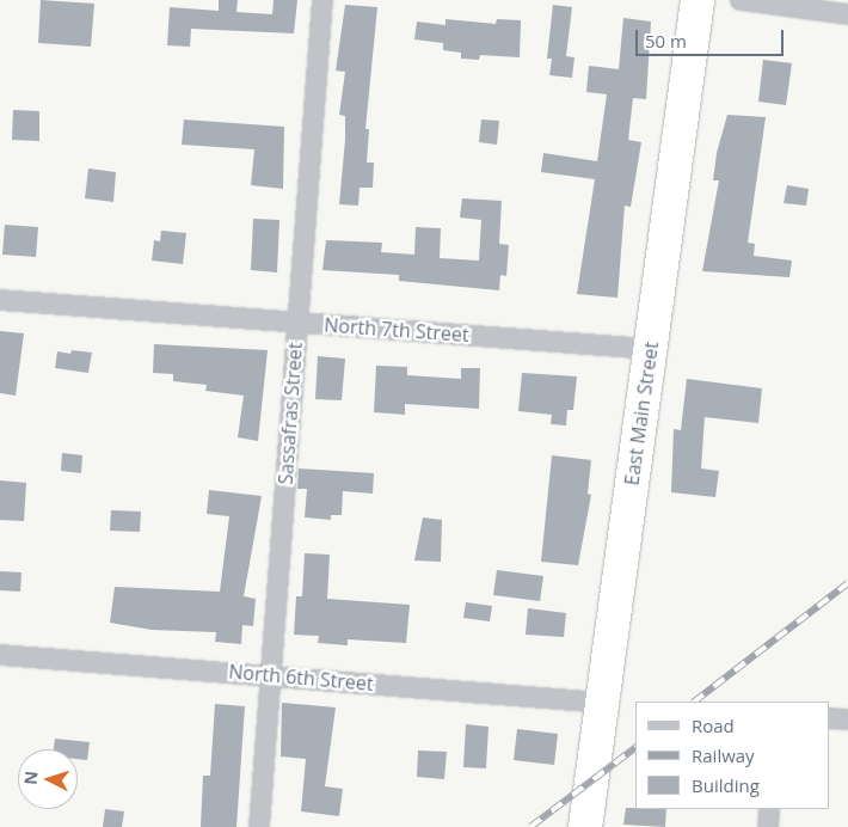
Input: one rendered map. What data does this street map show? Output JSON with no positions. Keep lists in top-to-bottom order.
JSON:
{
  "streets": {
    "highway": ["East Main Street"],
    "street": ["North 7th Street", "Sassafras Street", "North 6th Street"]
  },
  "crossings": [
    ["North 7th Street", "Sassafras Street"],
    ["North 7th Street", "East Main Street"],
    ["Sassafras Street", "North 6th Street"],
    ["East Main Street", "North 6th Street"]
  ],
  "legend": ["Road", "Railway", "Building"],
  "scale_bar": "50 m",
  "north": "left"
}
